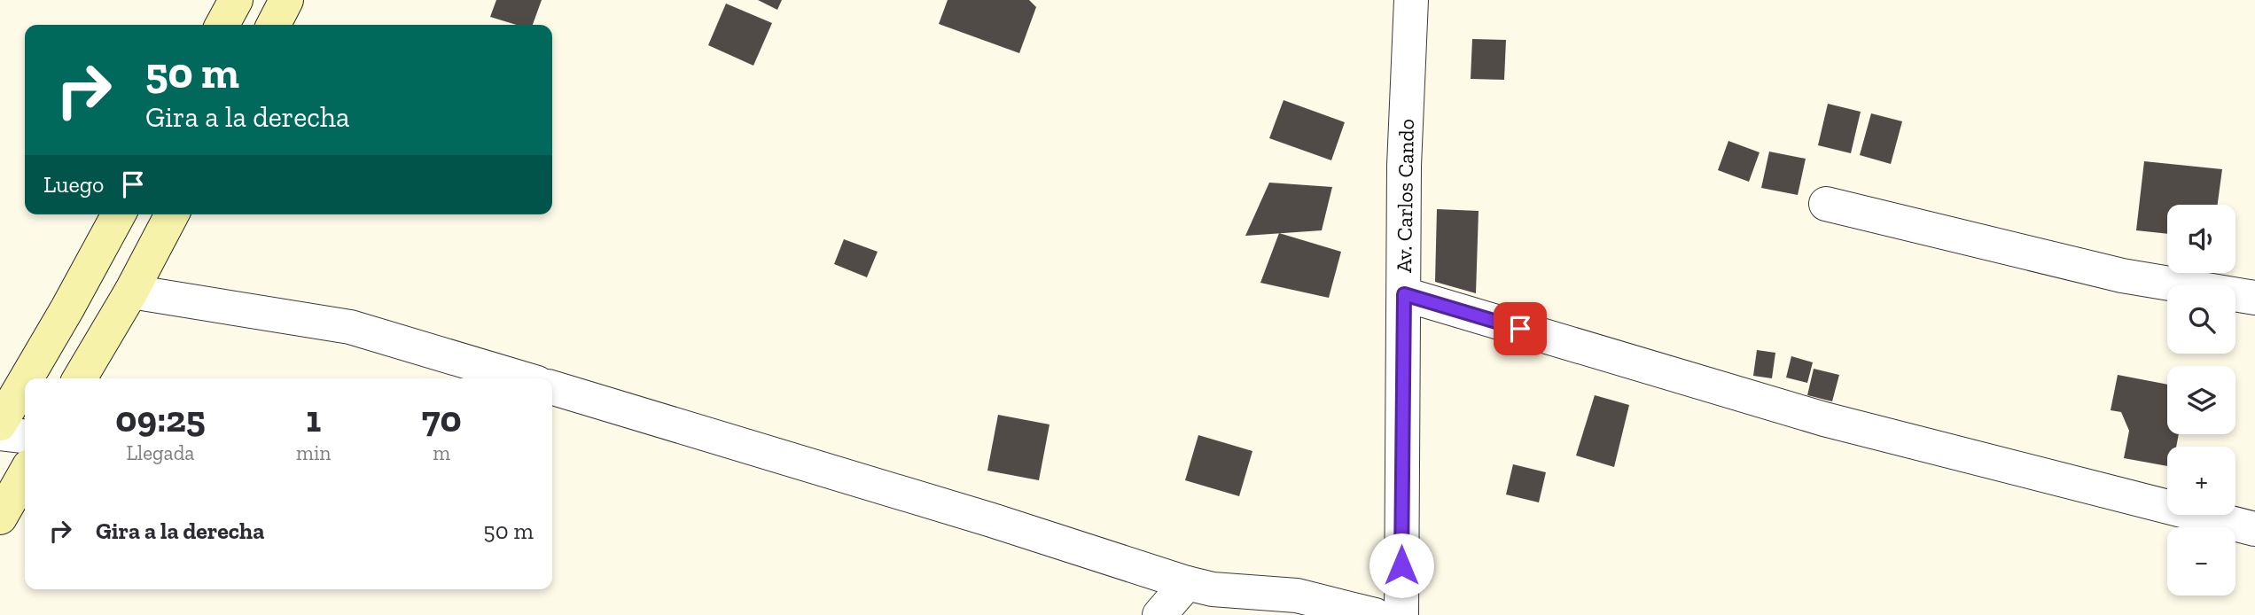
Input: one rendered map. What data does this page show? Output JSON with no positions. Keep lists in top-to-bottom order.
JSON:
{
  "streets": {
    "street": ["Av. Carlos Cando"]
  },
  "page": {
    "turn": ["50 m", "Gira a la derecha"],
    "then": "Luego",
    "map_buttons": ["+", "−"],
    "eta": [
      "09:25",
      "Llegada",
      "1",
      "min",
      "70",
      "m"
    ],
    "list": [
      {
        "name": "Gira a la derecha",
        "value": "50 m"
      }
    ]
  }
}
